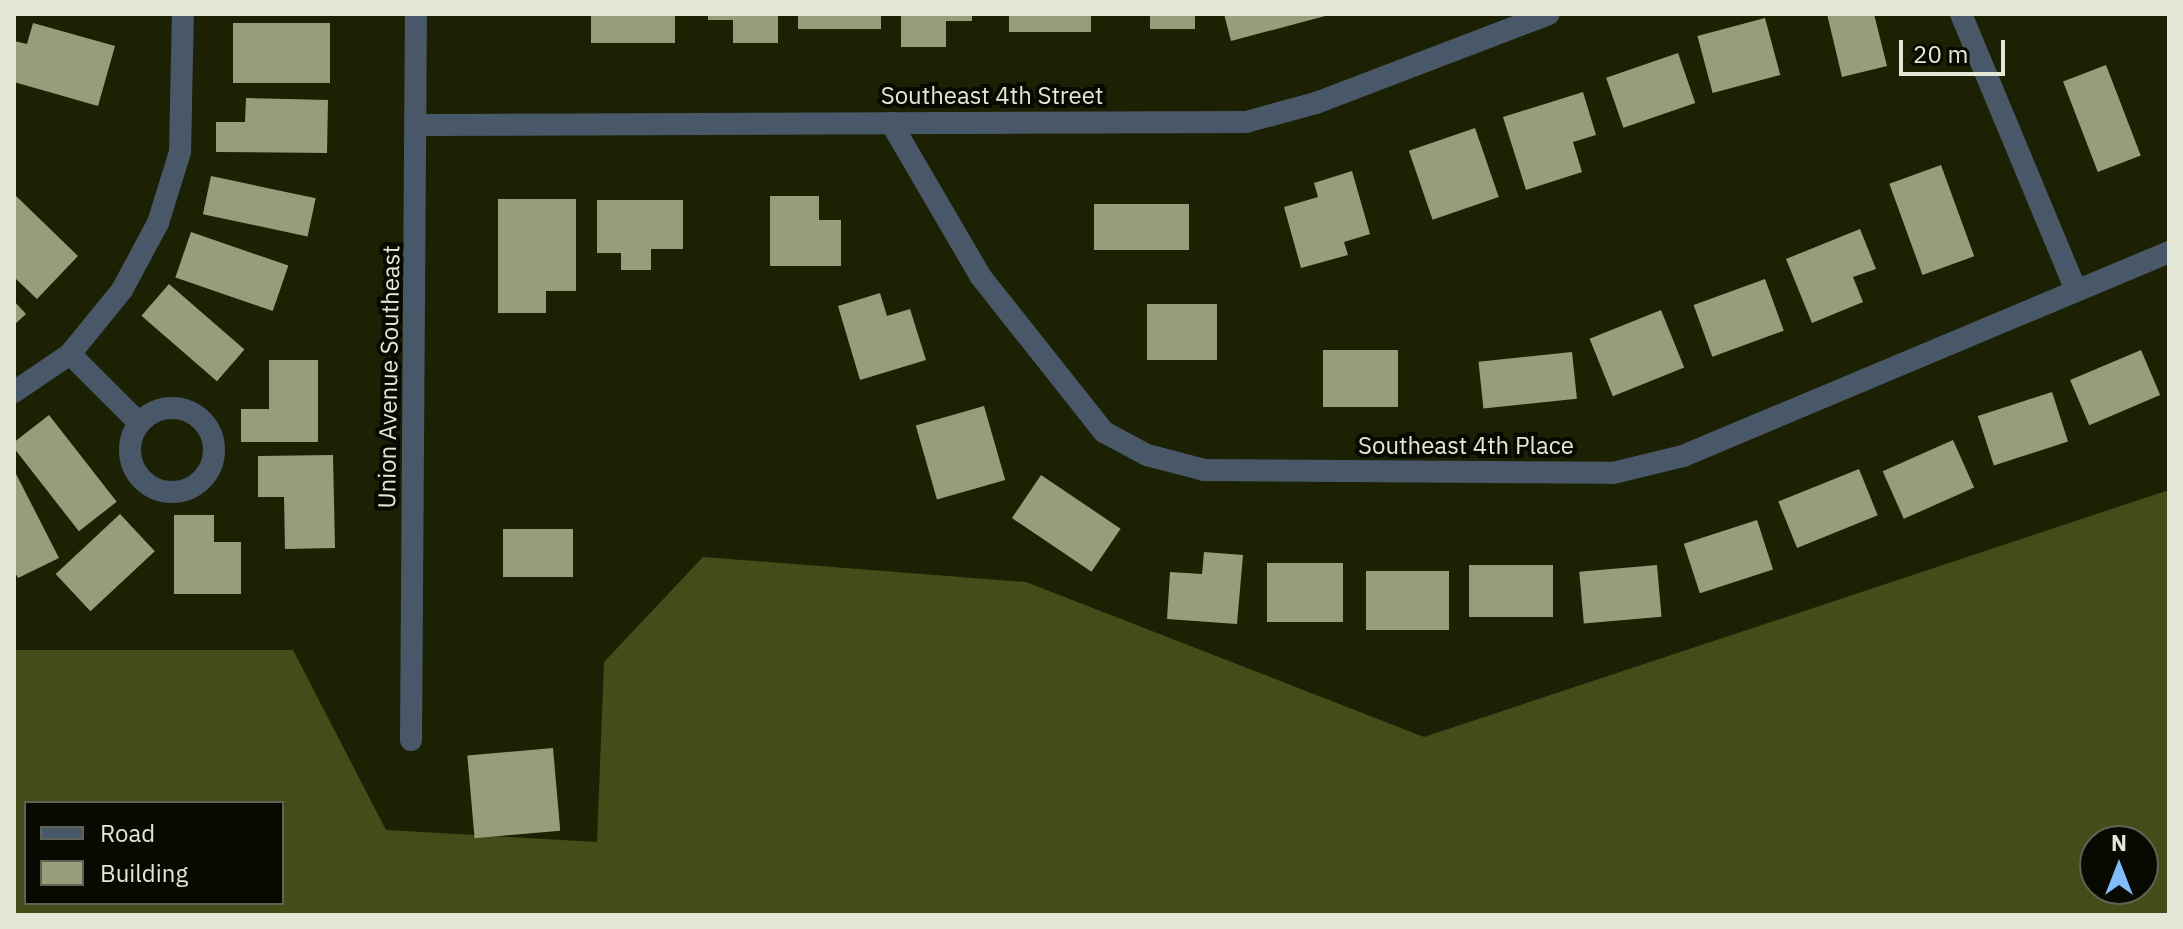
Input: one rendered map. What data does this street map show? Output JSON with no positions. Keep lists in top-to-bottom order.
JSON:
{
  "streets": {
    "street": ["Southeast 4th Street", "Union Avenue Southeast", "Southeast 4th Place"]
  },
  "crossings": [
    ["Southeast 4th Street", "Union Avenue Southeast"],
    ["Southeast 4th Street", "Southeast 4th Place"]
  ],
  "legend": ["Road", "Building"],
  "scale_bar": "20 m",
  "north": "top"
}
